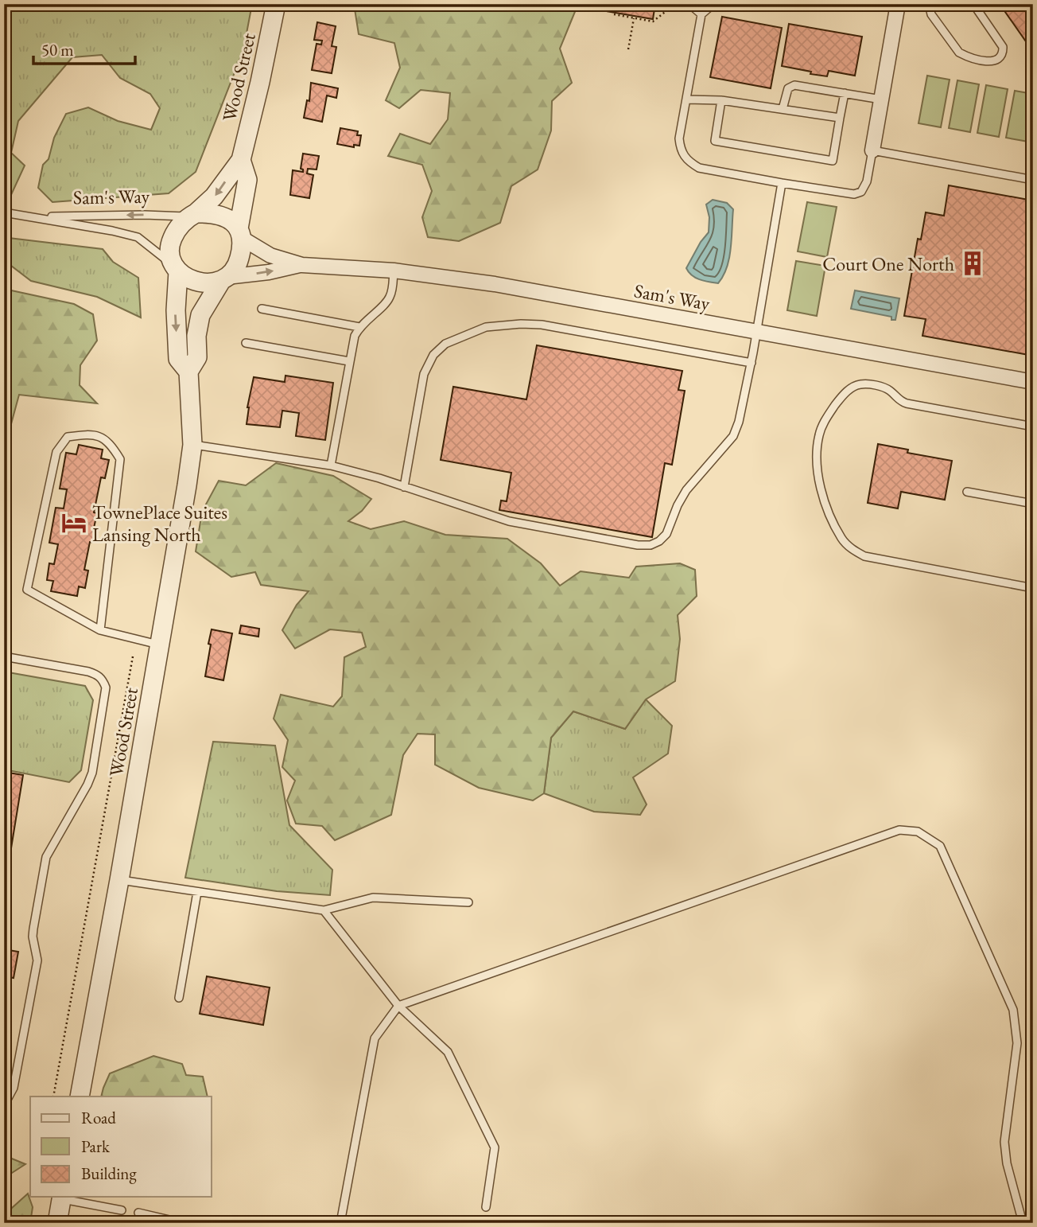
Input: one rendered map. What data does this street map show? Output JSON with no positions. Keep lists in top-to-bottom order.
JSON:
{
  "streets": {
    "street": ["Wood Street", "Sam's Way"]
  },
  "crossings": [
    ["Wood Street", "Sam's Way"]
  ],
  "places": {
    "building": ["Court One North"],
    "hotel": ["TownePlace Suites Lansing North"]
  },
  "legend": ["Road", "Park", "Building"],
  "scale_bar": "50 m"
}
